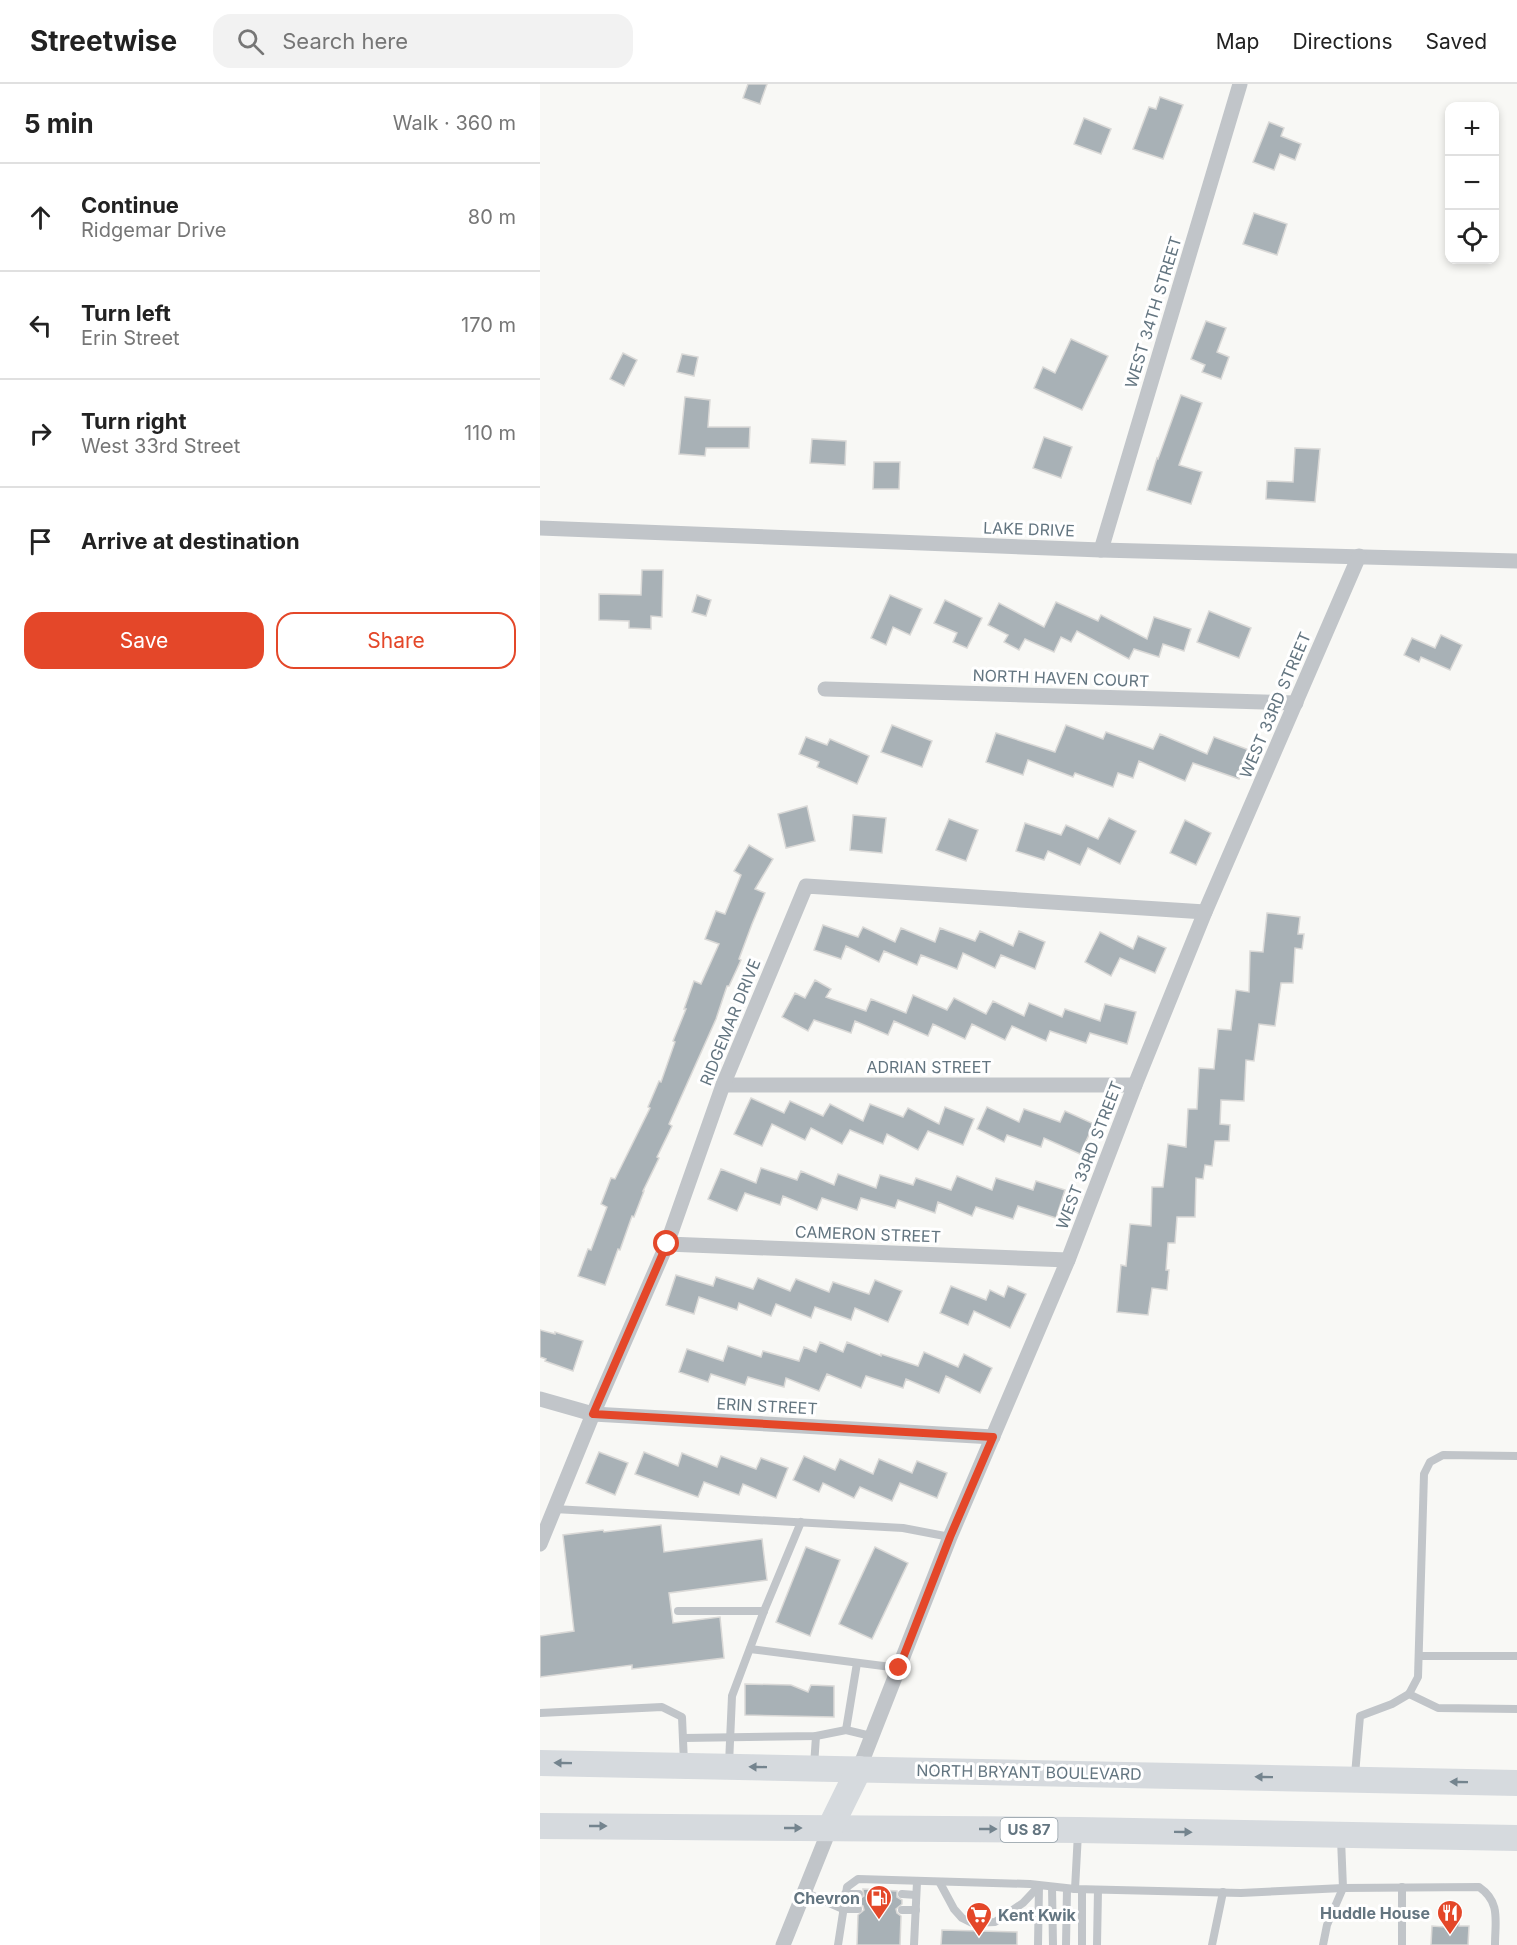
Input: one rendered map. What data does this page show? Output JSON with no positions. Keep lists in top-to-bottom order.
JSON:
{
  "streets": {
    "highway": ["NORTH BRYANT BOULEVARD", "US 87"],
    "street": [
      "WEST 34TH STREET",
      "LAKE DRIVE",
      "NORTH HAVEN COURT",
      "WEST 33RD STREET",
      "RIDGEMAR DRIVE",
      "ADRIAN STREET",
      "CAMERON STREET",
      "ERIN STREET"
    ]
  },
  "crossings": [
    ["WEST 34TH STREET", "LAKE DRIVE"],
    ["LAKE DRIVE", "WEST 33RD STREET"],
    ["NORTH HAVEN COURT", "WEST 33RD STREET"],
    ["WEST 33RD STREET", "RIDGEMAR DRIVE"],
    ["WEST 33RD STREET", "ADRIAN STREET"],
    ["WEST 33RD STREET", "CAMERON STREET"],
    ["WEST 33RD STREET", "ERIN STREET"],
    ["WEST 33RD STREET", "NORTH BRYANT BOULEVARD"],
    ["RIDGEMAR DRIVE", "ADRIAN STREET"],
    ["RIDGEMAR DRIVE", "CAMERON STREET"],
    ["RIDGEMAR DRIVE", "ERIN STREET"]
  ],
  "places": {
    "fuel station": ["Chevron"],
    "restaurant": ["Huddle House"],
    "supermarket": ["Kent Kwik"]
  },
  "page": {
    "header": "Streetwise",
    "search": "Search here",
    "nav": ["Map", "Directions", "Saved"],
    "heading": ["5 min", "Walk · 360 m"],
    "map_buttons": ["+", "−"],
    "list": [
      ["Continue", "Ridgemar Drive", "80 m"],
      ["Turn left", "Erin Street", "170 m"],
      ["Turn right", "West 33rd Street", "110 m"],
      "Arrive at destination"
    ],
    "buttons": ["Save", "Share"]
  }
}
